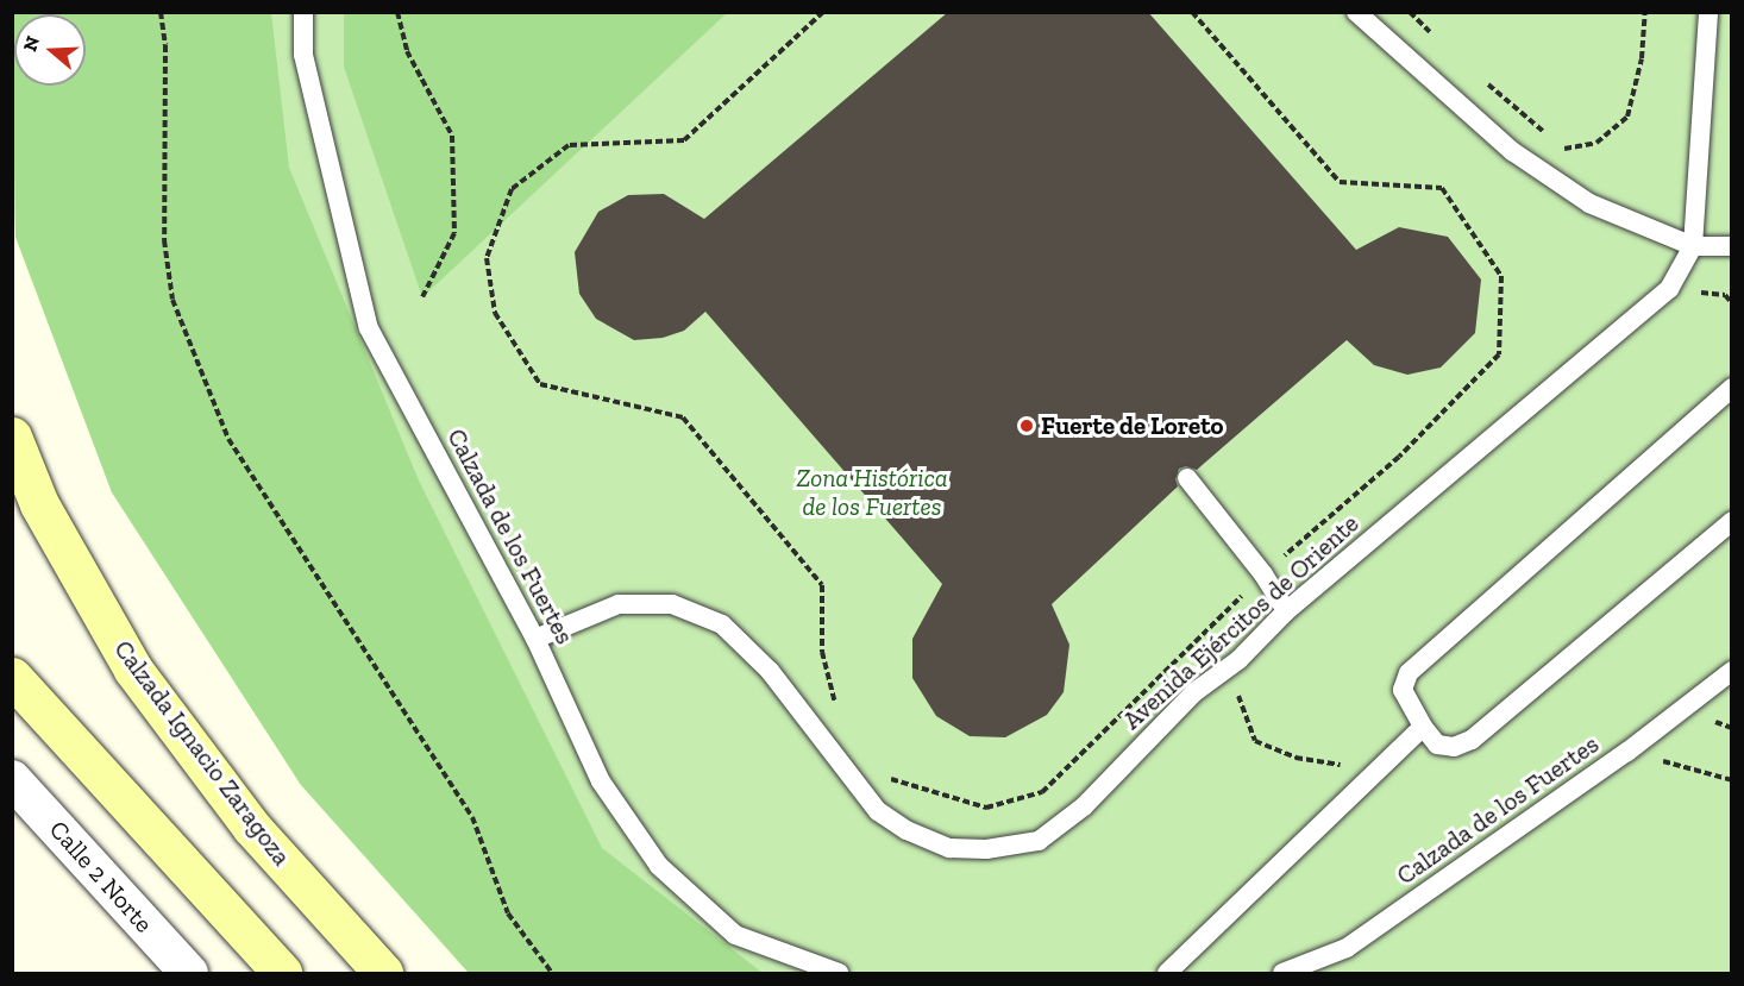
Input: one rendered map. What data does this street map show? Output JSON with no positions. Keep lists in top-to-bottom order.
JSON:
{
  "streets": {
    "main road": ["Calzada Ignacio Zaragoza"],
    "street": ["Calle 2 Norte"],
    "lane": ["Calzada de los Fuertes", "Avenida Ejércitos de Oriente"]
  },
  "crossings": [
    ["Calzada de los Fuertes", "Avenida Ejércitos de Oriente"]
  ],
  "parks": ["Zona Histórica de los Fuertes"],
  "places": ["Fuerte de Loreto"],
  "north": "left"
}
